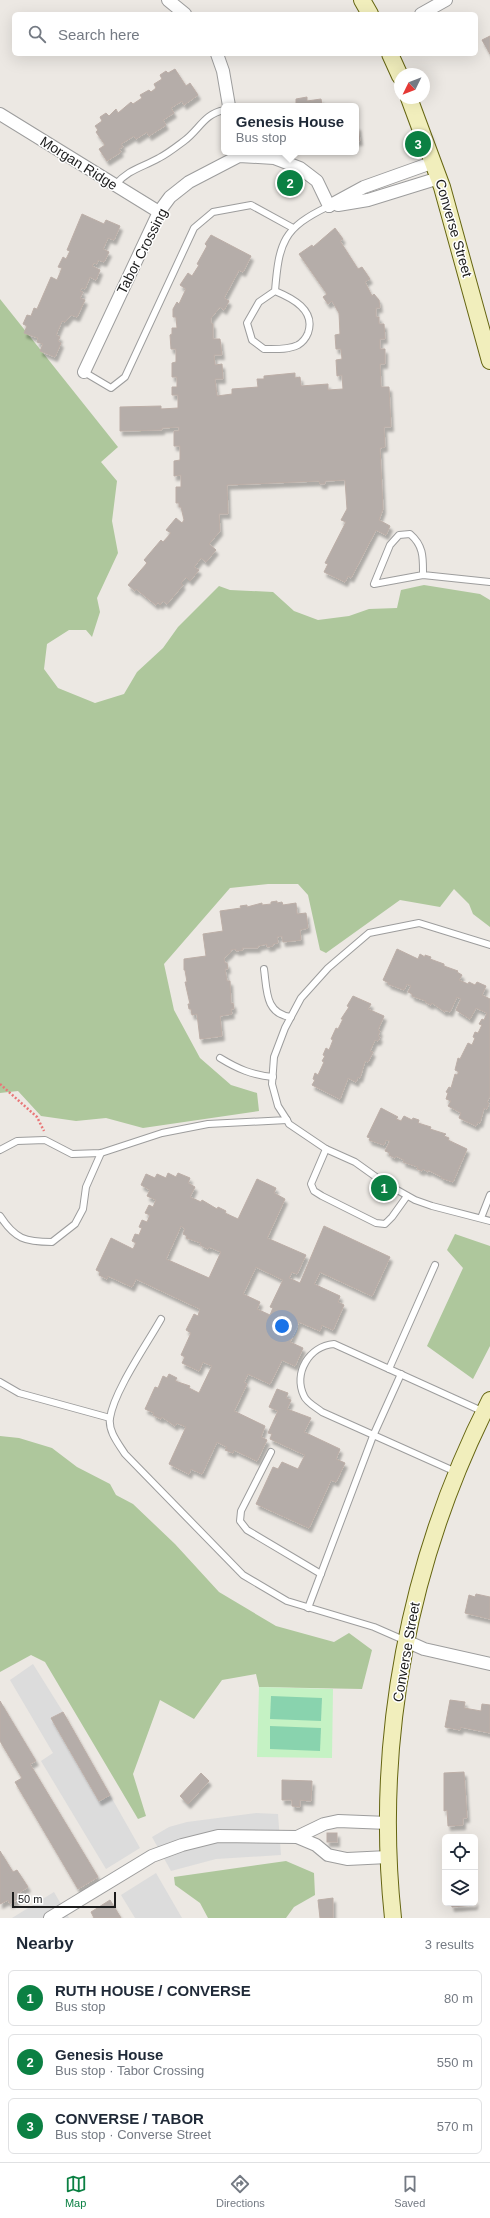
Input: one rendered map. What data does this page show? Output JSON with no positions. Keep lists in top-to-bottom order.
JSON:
{
  "streets": {
    "main road": ["Converse Street"],
    "street": ["Morgan Ridge", "Tabor Crossing"]
  },
  "crossings": [
    ["Morgan Ridge", "Tabor Crossing"]
  ],
  "scale_bar": "50 m",
  "north": "bottom left",
  "page": {
    "search": "Search here",
    "popup": ["Genesis House", "Bus stop"],
    "pins": ["3", "2", "1"],
    "scale": "50 m",
    "heading": ["Nearby", "3 results"],
    "list": [
      {
        "mark": "1",
        "name": "RUTH HOUSE / CONVERSE",
        "note": "Bus stop",
        "value": "80 m"
      },
      {
        "mark": "2",
        "name": "Genesis House",
        "note": "Bus stop · Tabor Crossing",
        "value": "550 m"
      },
      {
        "mark": "3",
        "name": "CONVERSE / TABOR",
        "note": "Bus stop · Converse Street",
        "value": "570 m"
      }
    ],
    "nav": ["Map", "Directions", "Saved"]
  }
}
